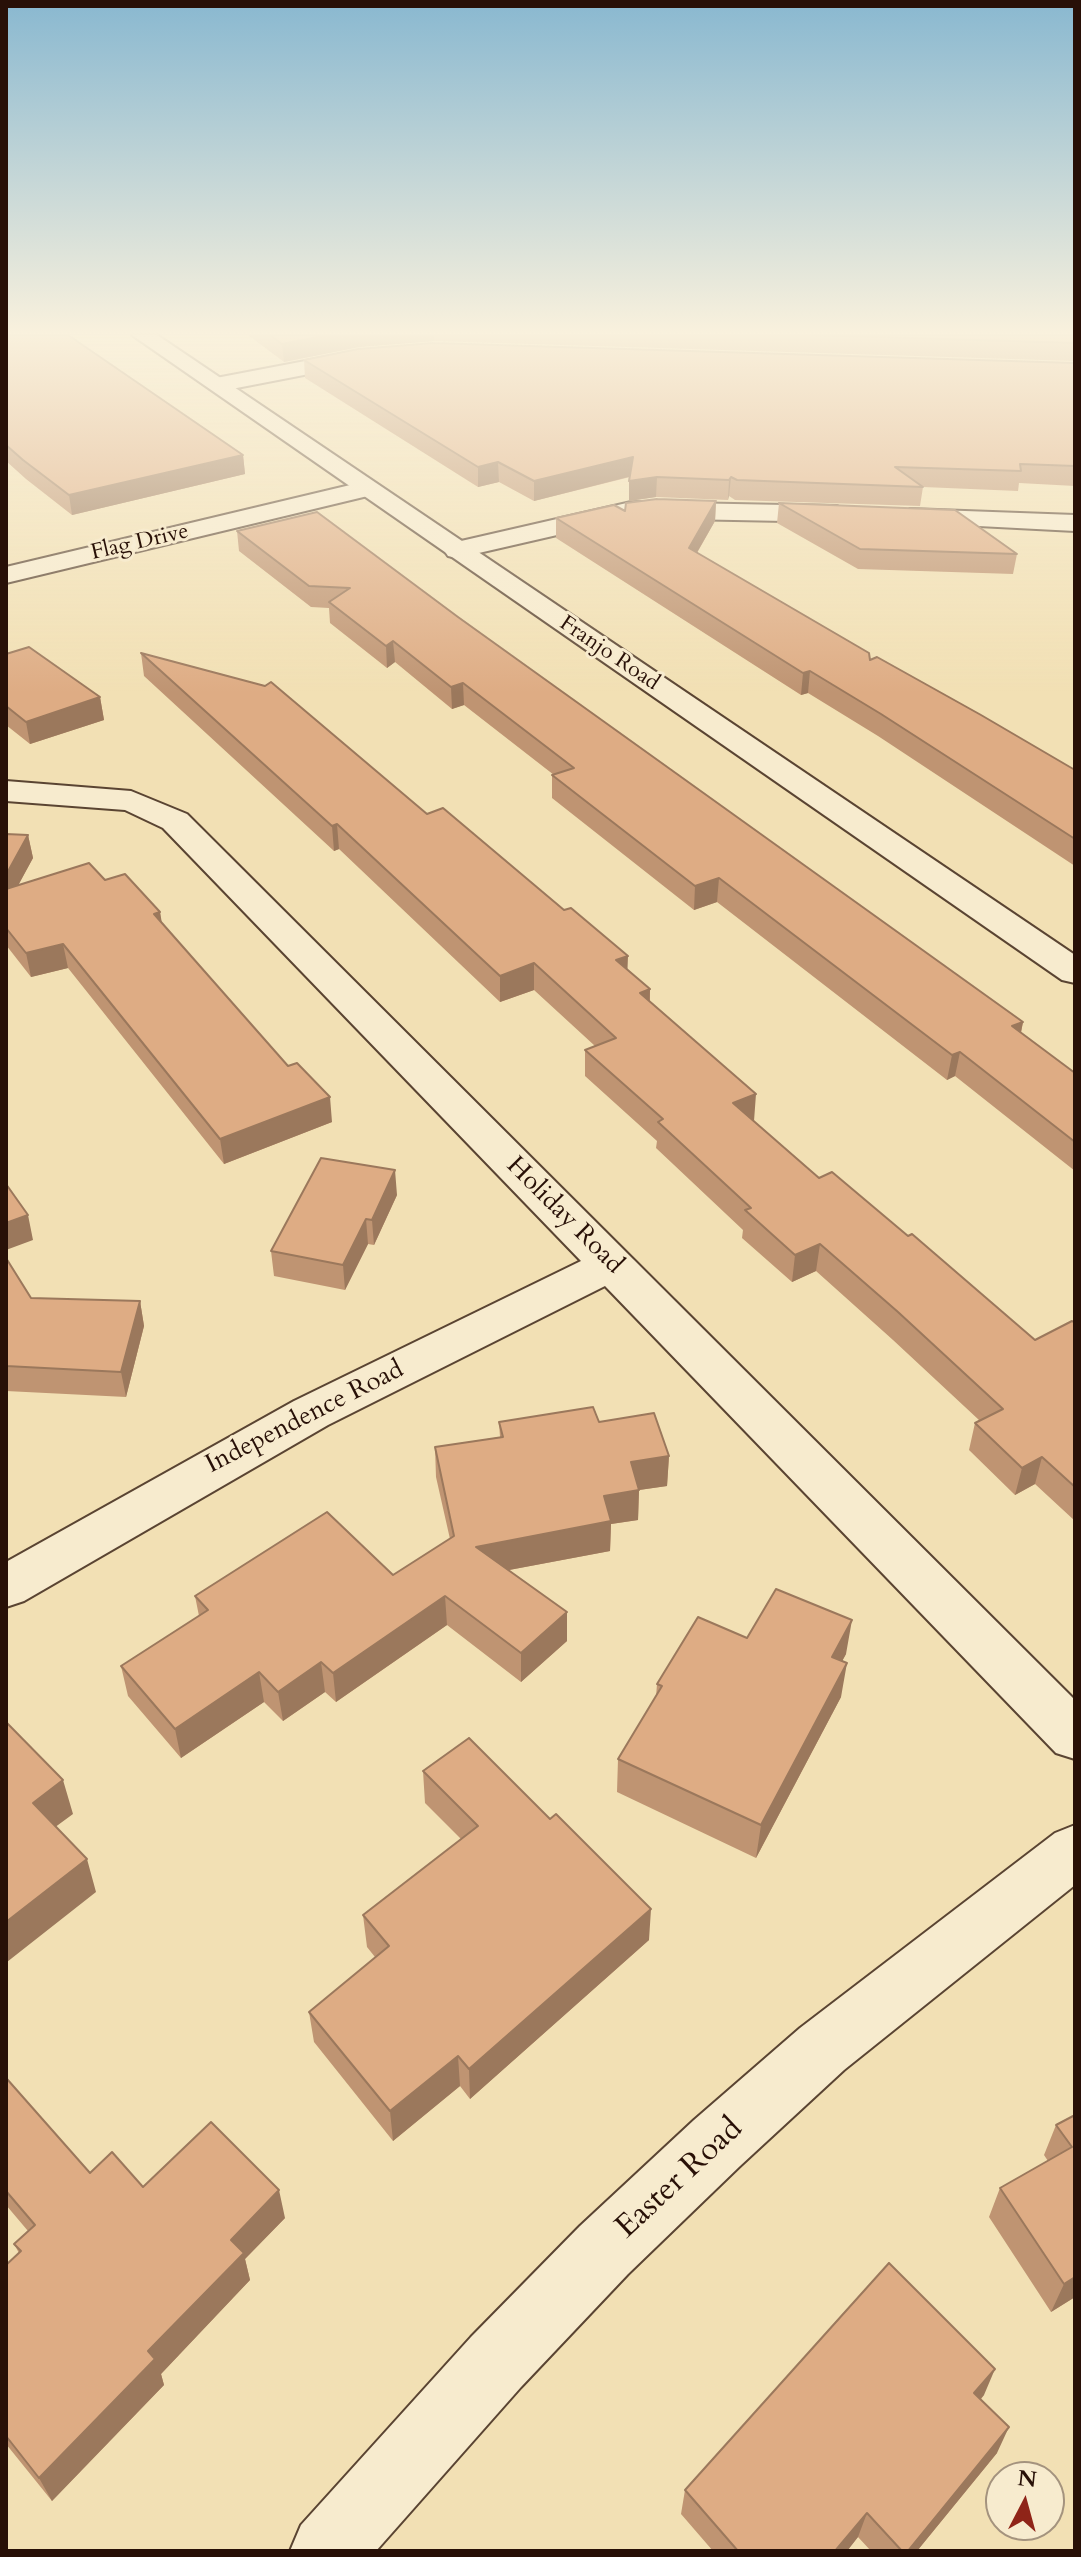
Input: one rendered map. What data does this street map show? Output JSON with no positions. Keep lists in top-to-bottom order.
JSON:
{
  "streets": {
    "street": [
      "Flag Drive",
      "Franjo Road",
      "Holiday Road",
      "Independence Road",
      "Easter Road"
    ]
  },
  "crossings": [
    ["Flag Drive", "Franjo Road"],
    ["Holiday Road", "Independence Road"]
  ],
  "north": "top"
}
